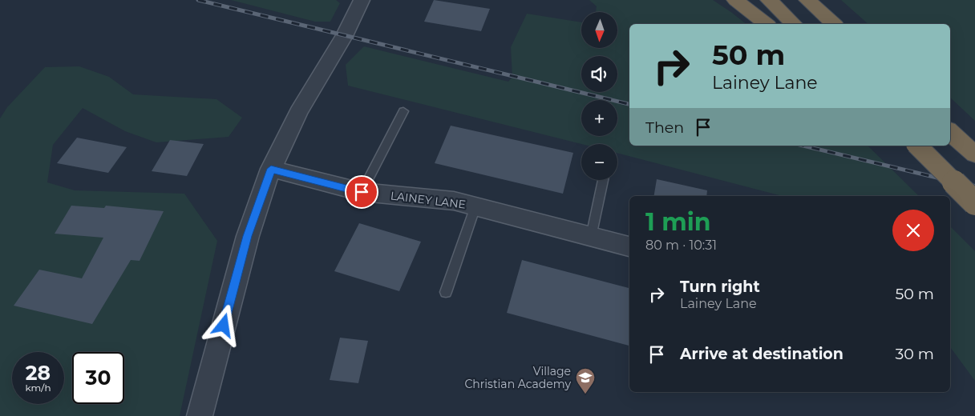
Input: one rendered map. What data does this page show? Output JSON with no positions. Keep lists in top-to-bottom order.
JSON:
{
  "streets": {
    "street": ["LAINEY LANE"]
  },
  "places": {
    "school or university": ["Village Christian Academy"]
  },
  "north": "bottom",
  "page": {
    "map_buttons": ["+", "−"],
    "turn": ["50 m", "Lainey Lane"],
    "then": "Then",
    "heading": ["1 min", "80 m · 10:31"],
    "list": [
      {
        "name": "Turn right",
        "note": "Lainey Lane",
        "value": "50 m"
      },
      {
        "name": "Arrive at destination",
        "value": "30 m"
      }
    ],
    "speed": "28 km/h",
    "limit": "30"
  }
}
